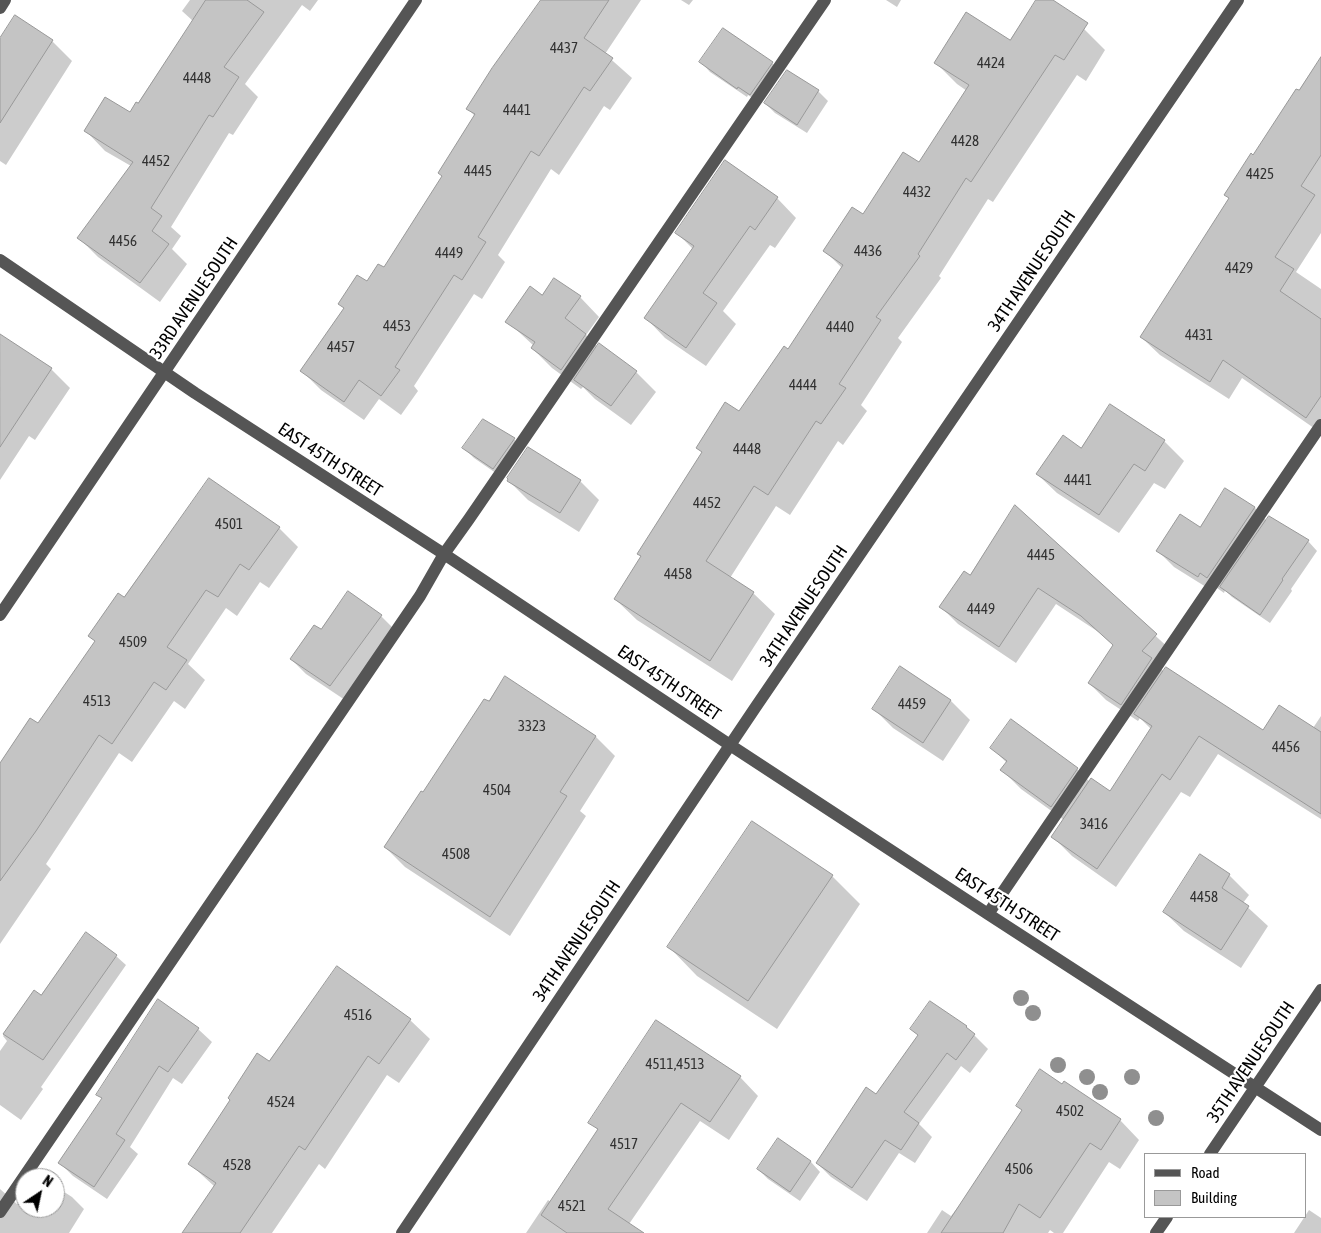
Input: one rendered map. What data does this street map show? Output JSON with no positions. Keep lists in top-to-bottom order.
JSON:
{
  "streets": {
    "street": [
      "34TH AVENUE SOUTH",
      "33RD AVENUE SOUTH",
      "EAST 45TH STREET",
      "35TH AVENUE SOUTH"
    ]
  },
  "crossings": [
    ["34TH AVENUE SOUTH", "EAST 45TH STREET"],
    ["33RD AVENUE SOUTH", "EAST 45TH STREET"],
    ["EAST 45TH STREET", "35TH AVENUE SOUTH"]
  ],
  "house_numbers": [
    "4437",
    "4424",
    "4448",
    "4441",
    "4428",
    "4452",
    "4445",
    "4425",
    "4432",
    "4456",
    "4436",
    "4449",
    "4429",
    "4453",
    "4440",
    "4431",
    "4457",
    "4444",
    "4448",
    "4441",
    "4452",
    "4501",
    "4445",
    "4458",
    "4449",
    "4509",
    "4513",
    "4459",
    "3323",
    "4456",
    "4504",
    "3416",
    "4508",
    "4458",
    "4516",
    "4511,4513",
    "4524",
    "4502",
    "4517",
    "4528",
    "4506",
    "4521"
  ],
  "legend": ["Road", "Building"],
  "north": "top right"
}
